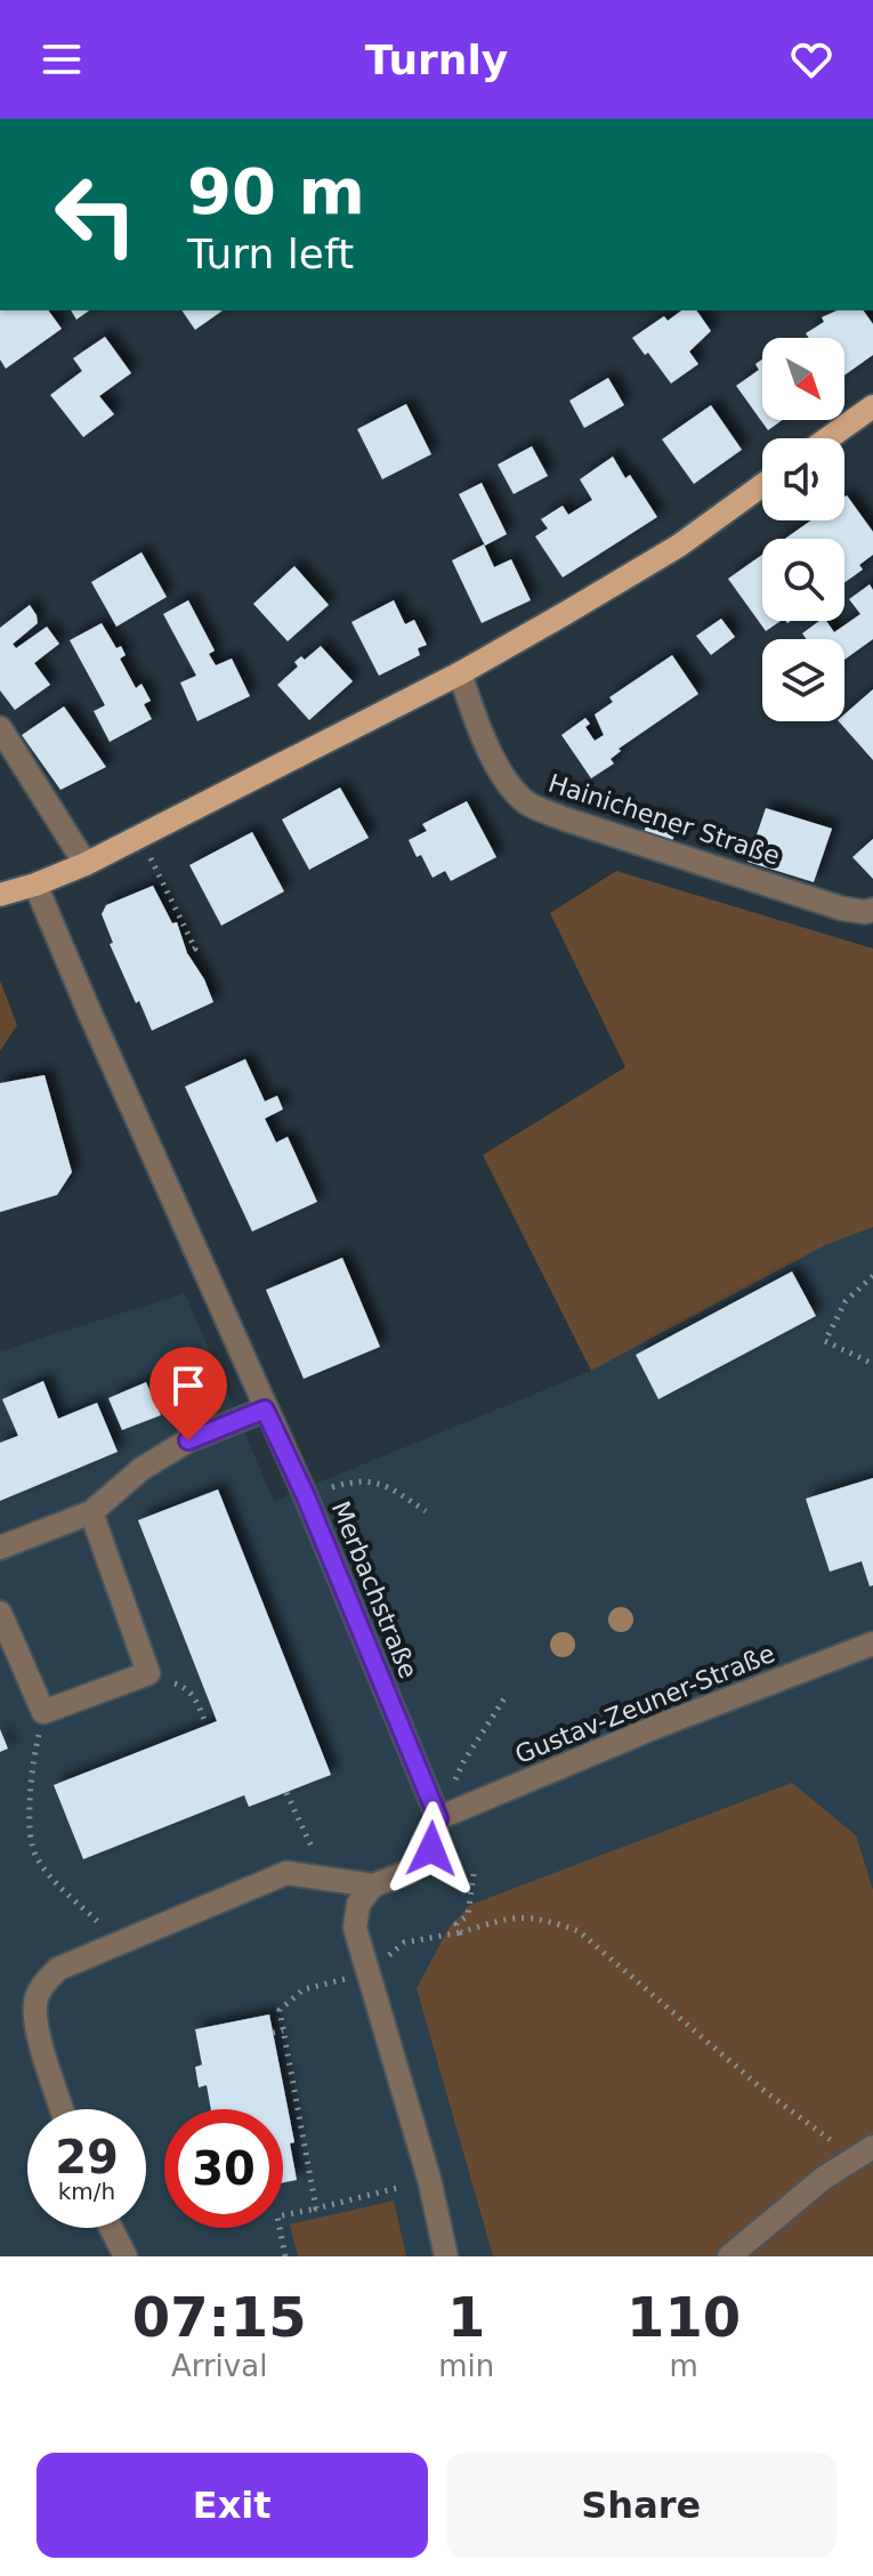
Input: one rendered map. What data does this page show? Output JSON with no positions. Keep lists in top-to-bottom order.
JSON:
{
  "streets": {
    "street": ["Hainichener Straße", "Merbachstraße", "Gustav-Zeuner-Straße"]
  },
  "crossings": [
    ["Merbachstraße", "Gustav-Zeuner-Straße"]
  ],
  "north": "bottom right",
  "page": {
    "header": "Turnly",
    "turn": ["90 m", "Turn left"],
    "speed": "29 km/h",
    "limit": "30",
    "eta": [
      "07:15",
      "Arrival",
      "1",
      "min",
      "110",
      "m"
    ],
    "buttons": ["Exit", "Share"]
  }
}
